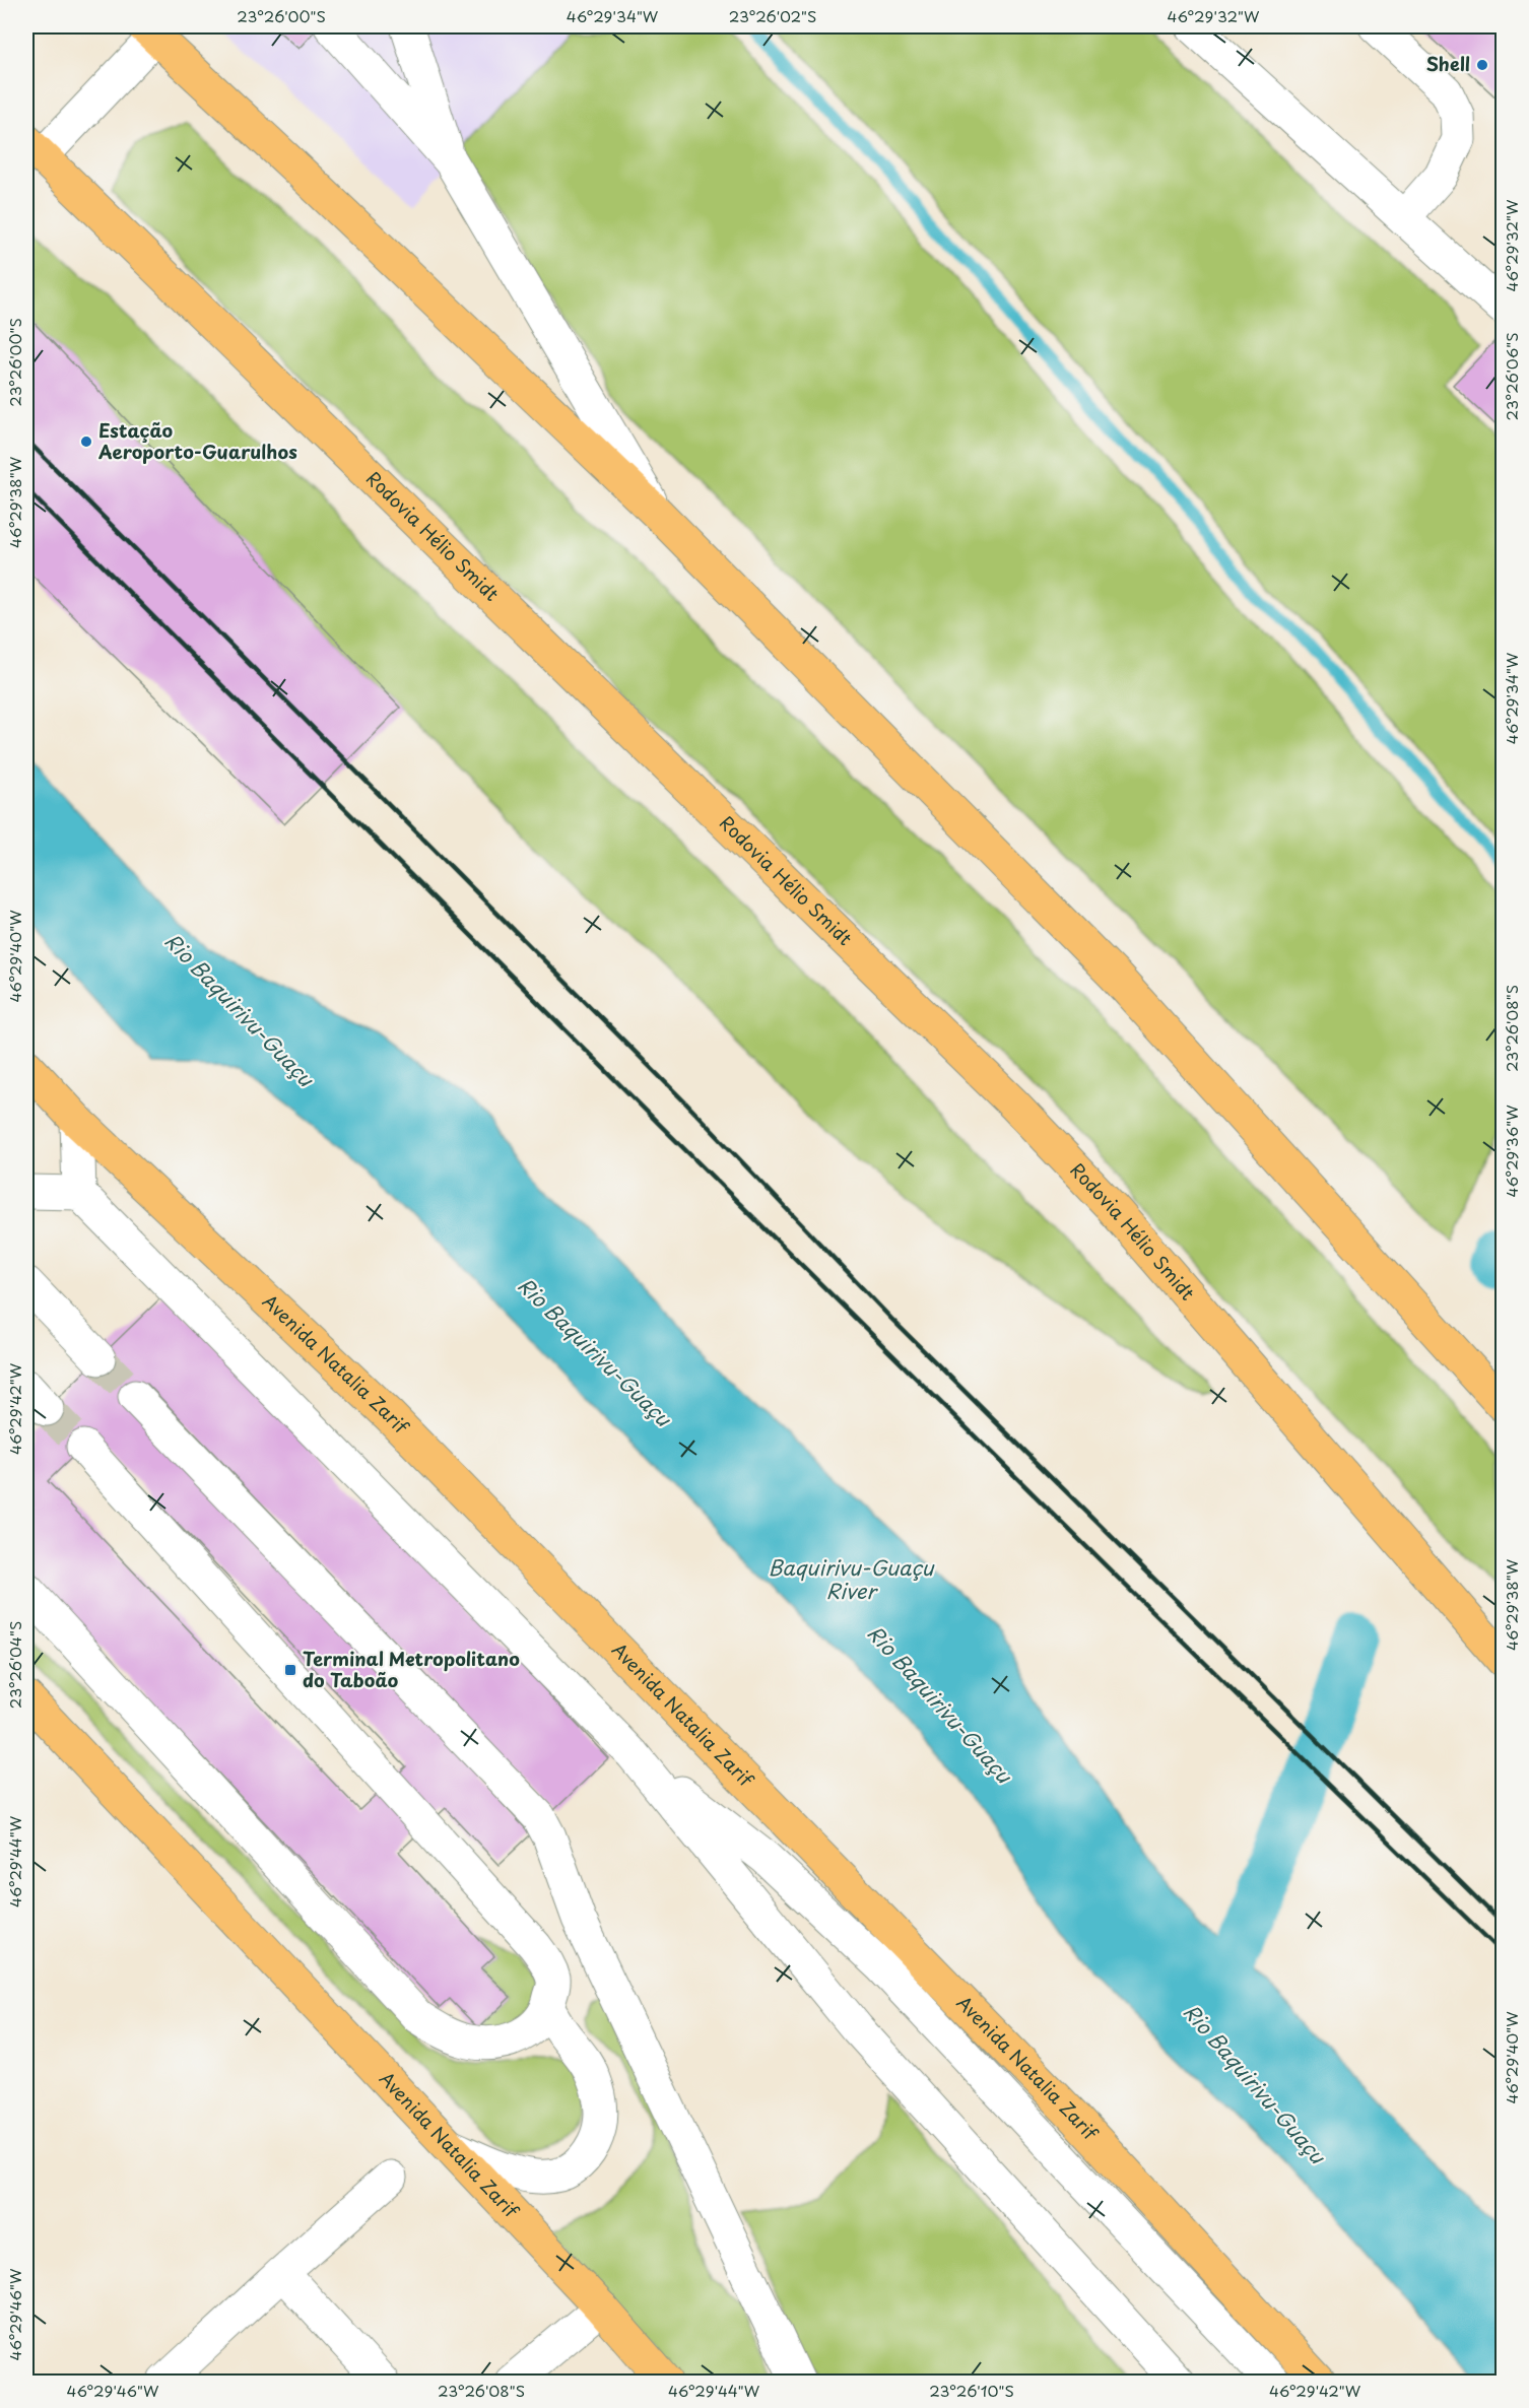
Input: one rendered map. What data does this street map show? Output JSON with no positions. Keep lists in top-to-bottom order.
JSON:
{
  "streets": {
    "main road": ["Rodovia Hélio Smidt", "Avenida Natalia Zarif"]
  },
  "water": ["Rio Baquirivu-Guaçu", "Baquirivu-Guaçu River"],
  "places": {
    "other": ["Shell", "Estação Aeroporto-Guarulhos"],
    "transit": ["Terminal Metropolitano do Taboão"]
  },
  "coordinates": [
    "23°26'00\"S",
    "46°29'34\"W",
    "23°26'02\"S",
    "46°29'32\"W",
    "23°26'06\"S",
    "46°29'38\"W",
    "46°29'40\"W",
    "23°26'08\"S",
    "46°29'36\"W",
    "46°29'42\"W",
    "23°26'04\"S",
    "46°29'44\"W",
    "46°29'46\"W",
    "23°26'10\"S"
  ]
}
